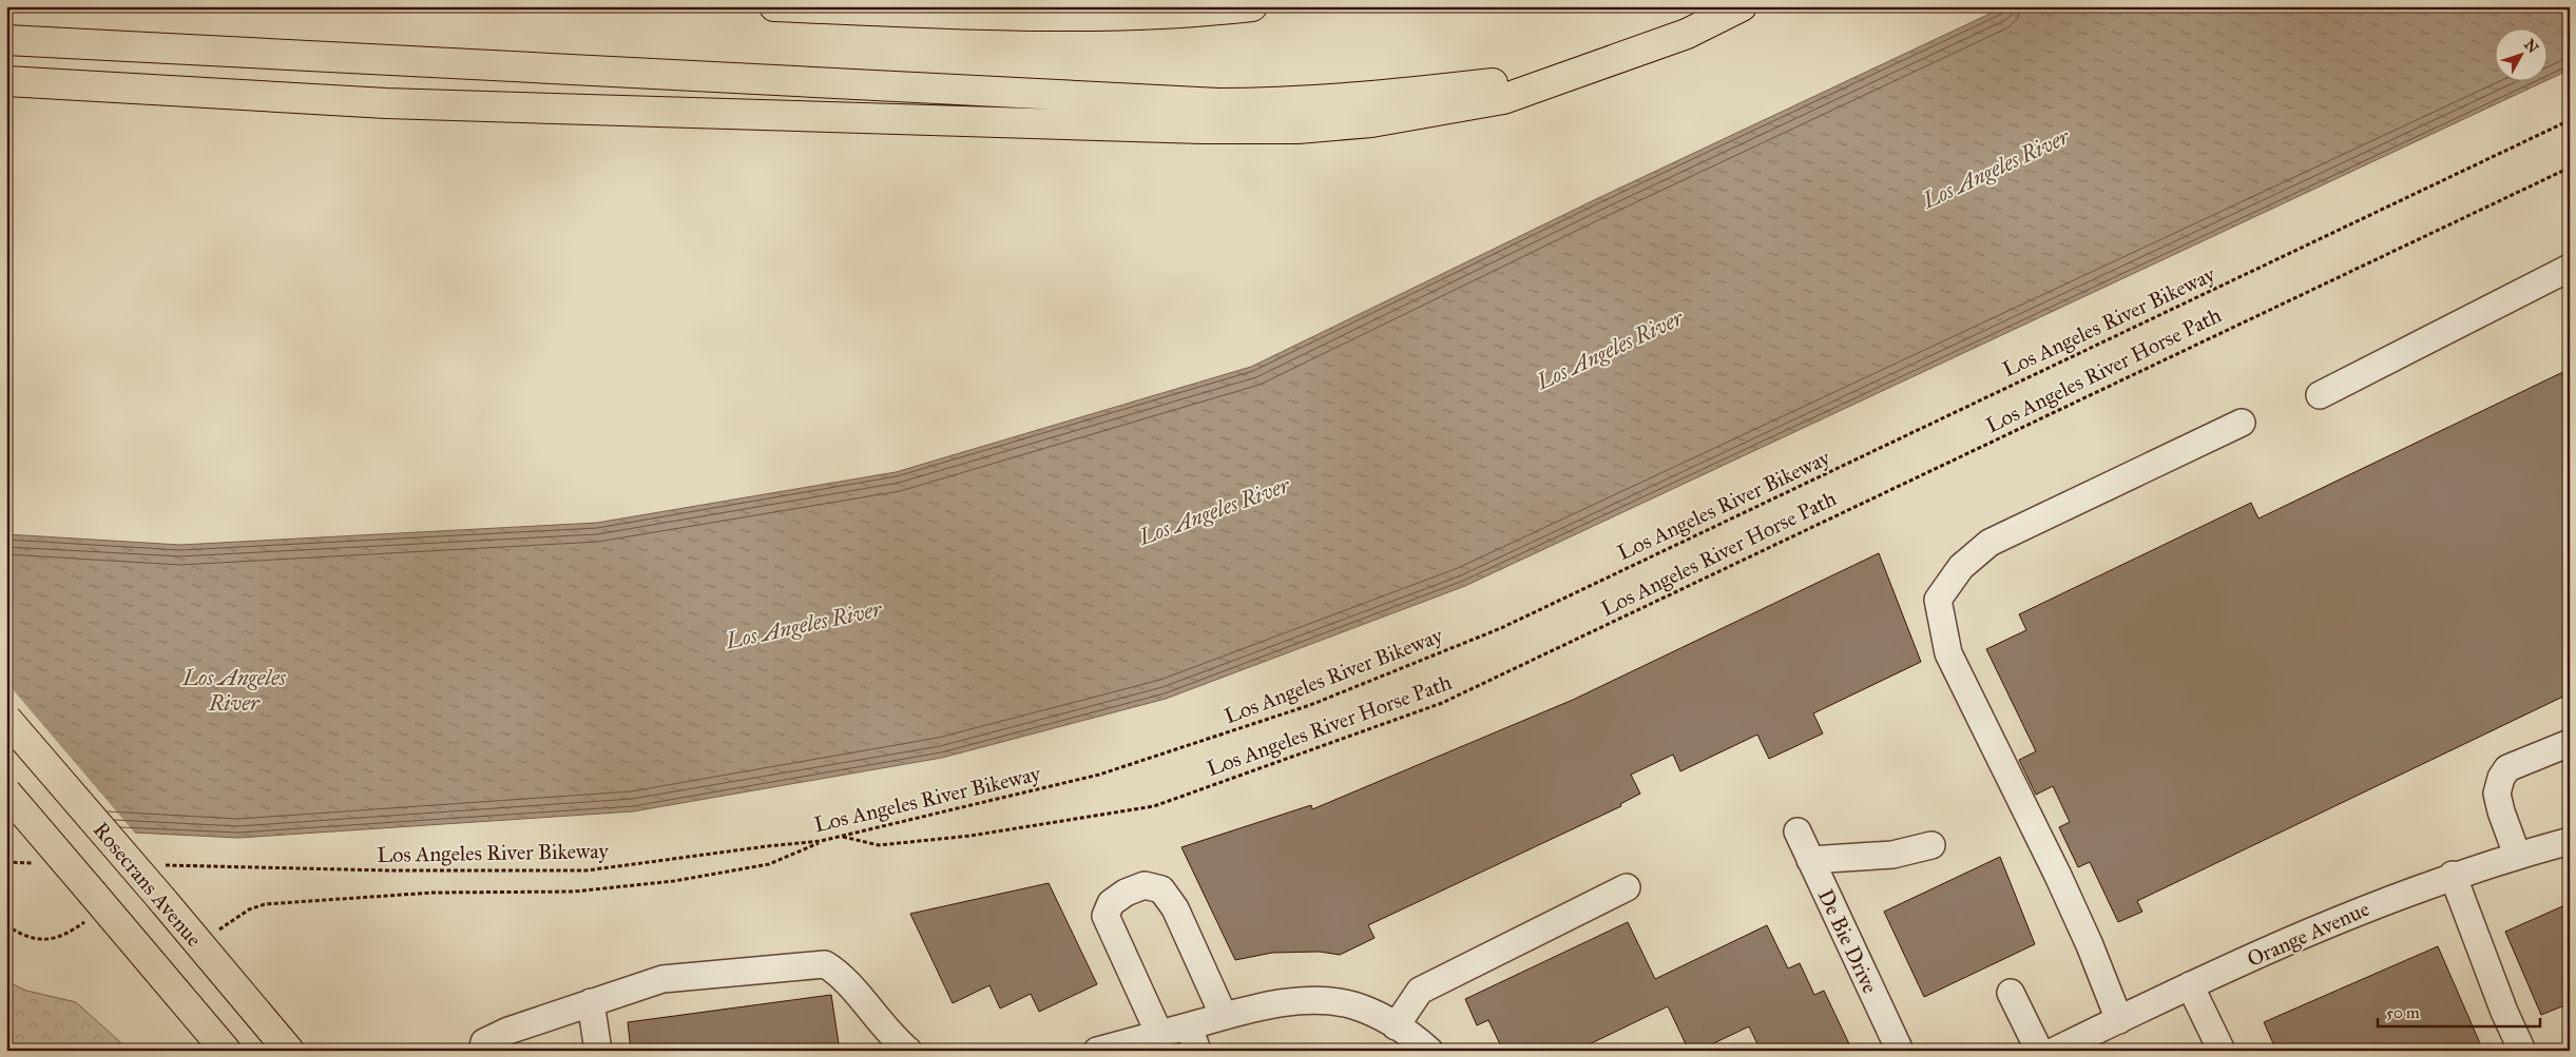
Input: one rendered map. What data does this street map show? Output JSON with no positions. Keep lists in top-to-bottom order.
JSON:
{
  "streets": {
    "main road": ["Rosecrans Avenue"],
    "street": ["Orange Avenue", "De Bie Drive"],
    "path": ["Los Angeles River Bikeway", "Los Angeles River Horse Path"]
  },
  "crossings": [
    ["Los Angeles River Bikeway", "Los Angeles River Horse Path"]
  ],
  "water": ["Los Angeles River"],
  "scale_bar": "50 m",
  "north": "top right"
}
